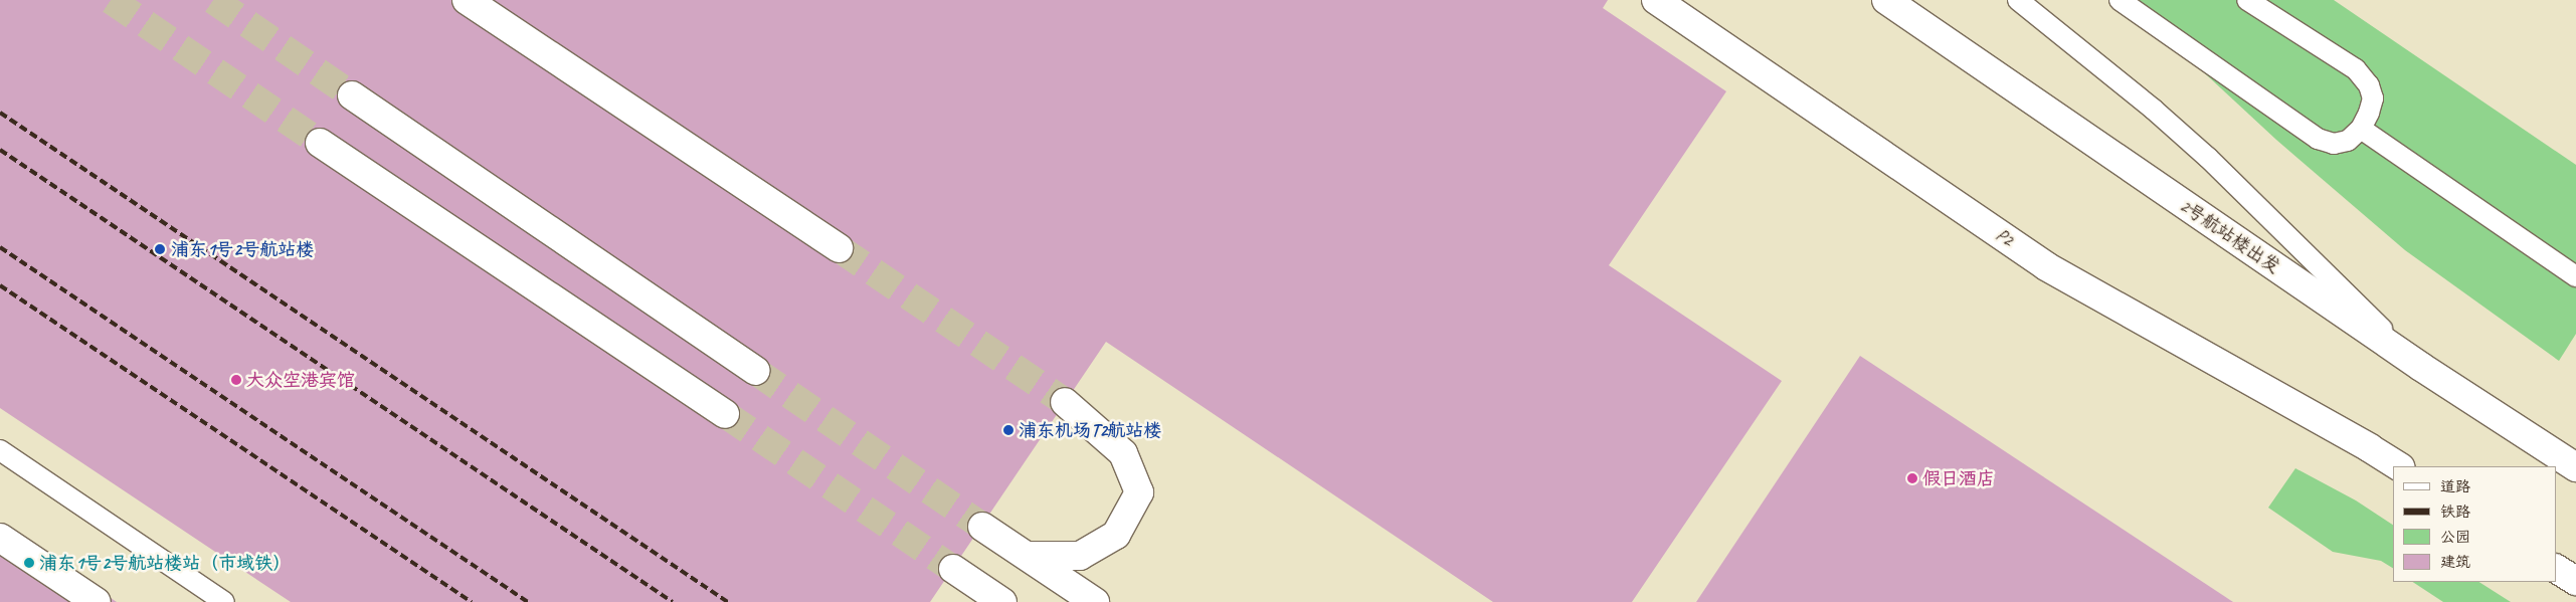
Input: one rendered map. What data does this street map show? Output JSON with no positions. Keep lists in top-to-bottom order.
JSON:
{
  "streets": {
    "main road": ["2号航站楼出发", "P2"]
  },
  "places": [
    "浦东1号2号航站楼",
    "大众空港宾馆",
    "浦东机场T2航站楼",
    "假日酒店",
    "浦东1号2号航站楼站（市域铁）"
  ],
  "legend": [
    "道路",
    "铁路",
    "公园",
    "建筑"
  ]
}
